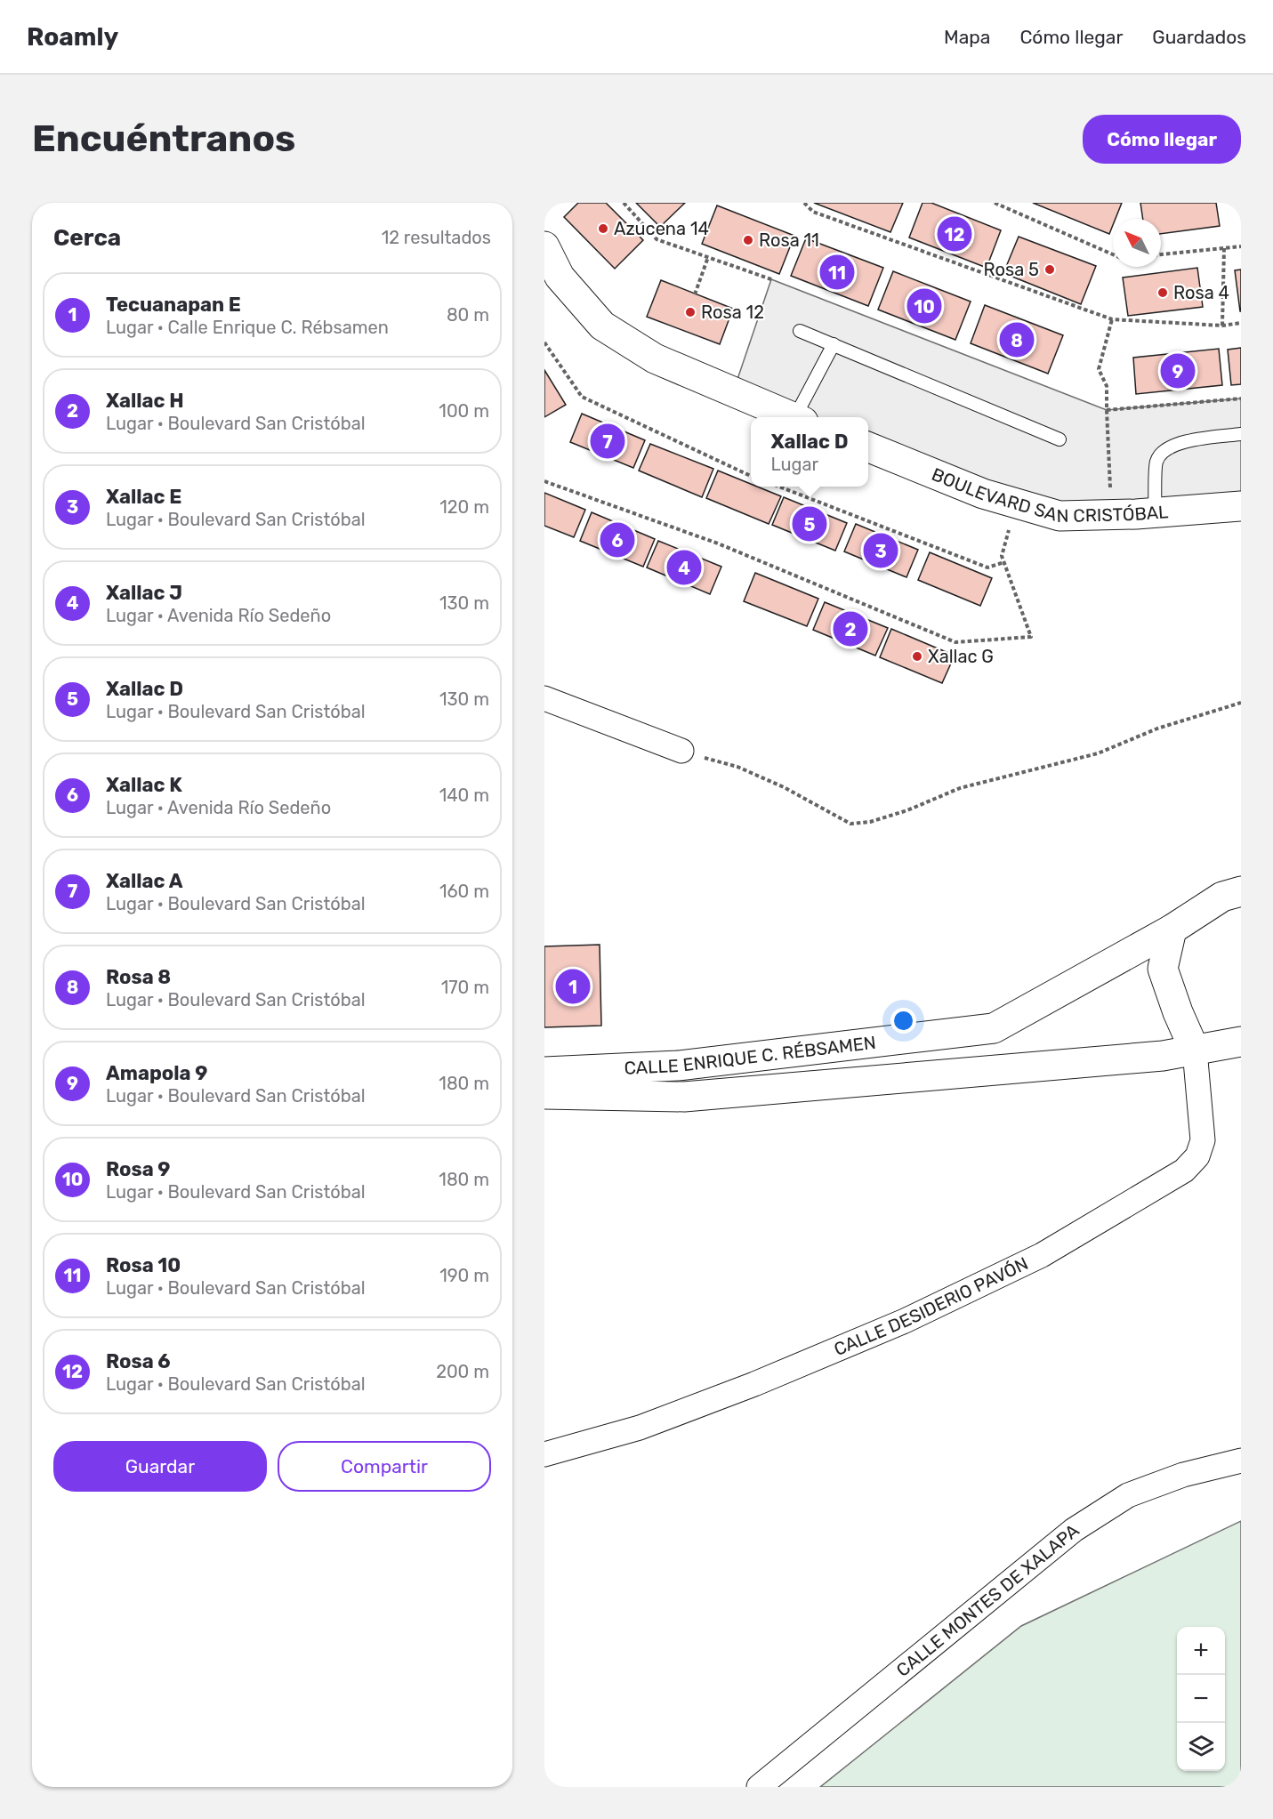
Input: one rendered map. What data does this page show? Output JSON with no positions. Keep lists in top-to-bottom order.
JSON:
{
  "streets": {
    "main road": ["BOULEVARD SAN CRISTÓBAL", "CALLE ENRIQUE C. RÉBSAMEN"],
    "street": ["CALLE DESIDERIO PAVÓN", "CALLE MONTES DE XALAPA"]
  },
  "crossings": [
    ["CALLE ENRIQUE C. RÉBSAMEN", "CALLE DESIDERIO PAVÓN"]
  ],
  "places": [
    "Azucena 14",
    "Rosa 11",
    "Rosa 5",
    "Rosa 4",
    "Rosa 12",
    "Xallac G"
  ],
  "north": "top left",
  "page": {
    "header": "Roamly",
    "nav": ["Mapa", "Cómo llegar", "Guardados"],
    "buttons": [
      "Cómo llegar",
      ["Guardar", "Compartir"]
    ],
    "title": "Encuéntranos",
    "heading": ["Cerca", "12 resultados"],
    "pins": [
      "12",
      "11",
      "10",
      "8",
      "9",
      "7",
      "5",
      "6",
      "3",
      "4",
      "2",
      "1"
    ],
    "list": [
      {
        "mark": "1",
        "name": "Tecuanapan E",
        "note": "Lugar · Calle Enrique C. Rébsamen",
        "value": "80 m"
      },
      {
        "mark": "2",
        "name": "Xallac H",
        "note": "Lugar · Boulevard San Cristóbal",
        "value": "100 m"
      },
      {
        "mark": "3",
        "name": "Xallac E",
        "note": "Lugar · Boulevard San Cristóbal",
        "value": "120 m"
      },
      {
        "mark": "4",
        "name": "Xallac J",
        "note": "Lugar · Avenida Río Sedeño",
        "value": "130 m"
      },
      {
        "mark": "5",
        "name": "Xallac D",
        "note": "Lugar · Boulevard San Cristóbal",
        "value": "130 m"
      },
      {
        "mark": "6",
        "name": "Xallac K",
        "note": "Lugar · Avenida Río Sedeño",
        "value": "140 m"
      },
      {
        "mark": "7",
        "name": "Xallac A",
        "note": "Lugar · Boulevard San Cristóbal",
        "value": "160 m"
      },
      {
        "mark": "8",
        "name": "Rosa 8",
        "note": "Lugar · Boulevard San Cristóbal",
        "value": "170 m"
      },
      {
        "mark": "9",
        "name": "Amapola 9",
        "note": "Lugar · Boulevard San Cristóbal",
        "value": "180 m"
      },
      {
        "mark": "10",
        "name": "Rosa 9",
        "note": "Lugar · Boulevard San Cristóbal",
        "value": "180 m"
      },
      {
        "mark": "11",
        "name": "Rosa 10",
        "note": "Lugar · Boulevard San Cristóbal",
        "value": "190 m"
      },
      {
        "mark": "12",
        "name": "Rosa 6",
        "note": "Lugar · Boulevard San Cristóbal",
        "value": "200 m"
      }
    ],
    "popup": ["Xallac D", "Lugar"],
    "map_buttons": ["+", "−"]
  }
}
